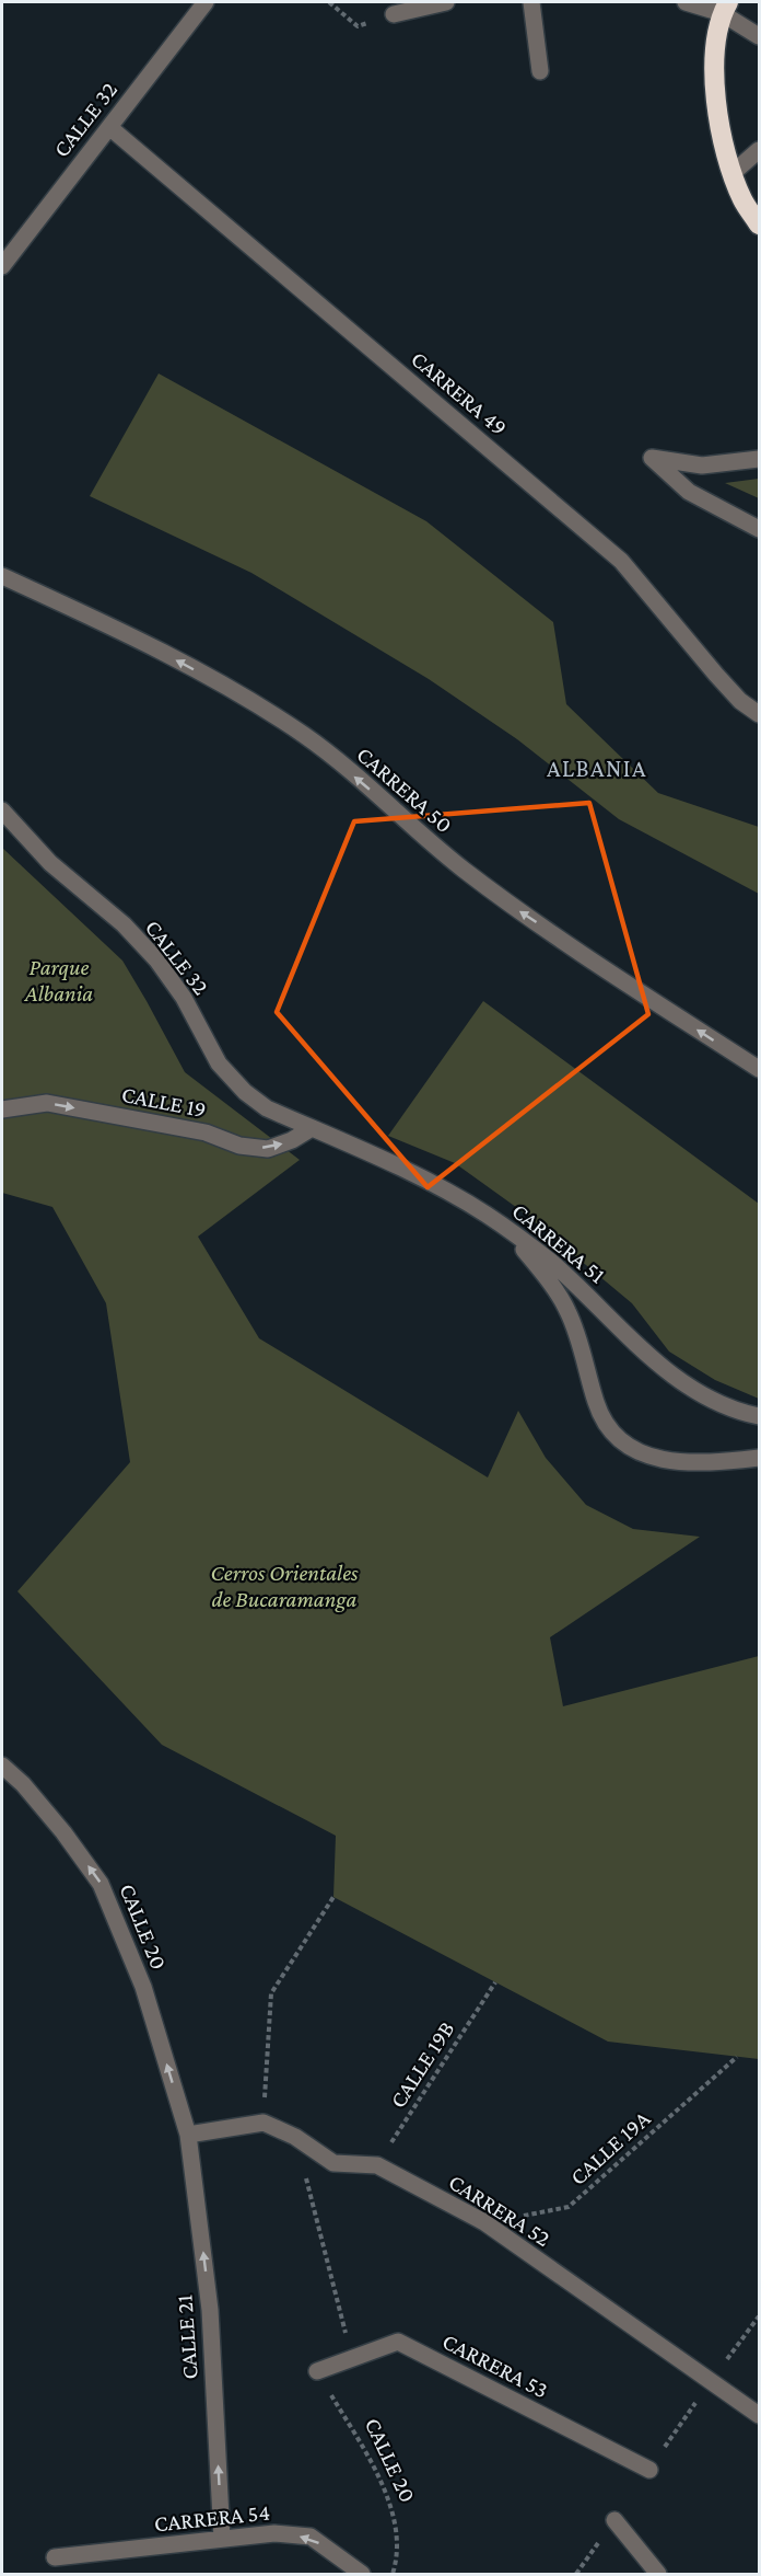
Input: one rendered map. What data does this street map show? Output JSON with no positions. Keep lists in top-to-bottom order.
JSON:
{
  "streets": {
    "street": [
      "CALLE 32",
      "CARRERA 49",
      "CARRERA 50",
      "CALLE 19",
      "CARRERA 51",
      "CALLE 20",
      "CARRERA 52",
      "CALLE 21",
      "CARRERA 53",
      "CARRERA 54"
    ],
    "path": ["CALLE 19B", "CALLE 19A"]
  },
  "crossings": [
    ["CALLE 32", "CARRERA 49"],
    ["CALLE 32", "CALLE 19"],
    ["CALLE 32", "CARRERA 51"],
    ["CALLE 19", "CARRERA 51"],
    ["CALLE 20", "CALLE 21"],
    ["CALLE 20", "CARRERA 53"],
    ["CALLE 19B", "CARRERA 52"],
    ["CALLE 19A", "CARRERA 52"],
    ["CALLE 21", "CARRERA 54"]
  ],
  "one_way": [
    "CARRERA 50",
    "CALLE 19",
    "CALLE 20",
    "CALLE 21",
    "CARRERA 54"
  ],
  "districts": ["ALBANIA"],
  "parks": ["Parque Albania", "Cerros Orientales de Bucaramanga"]
}
